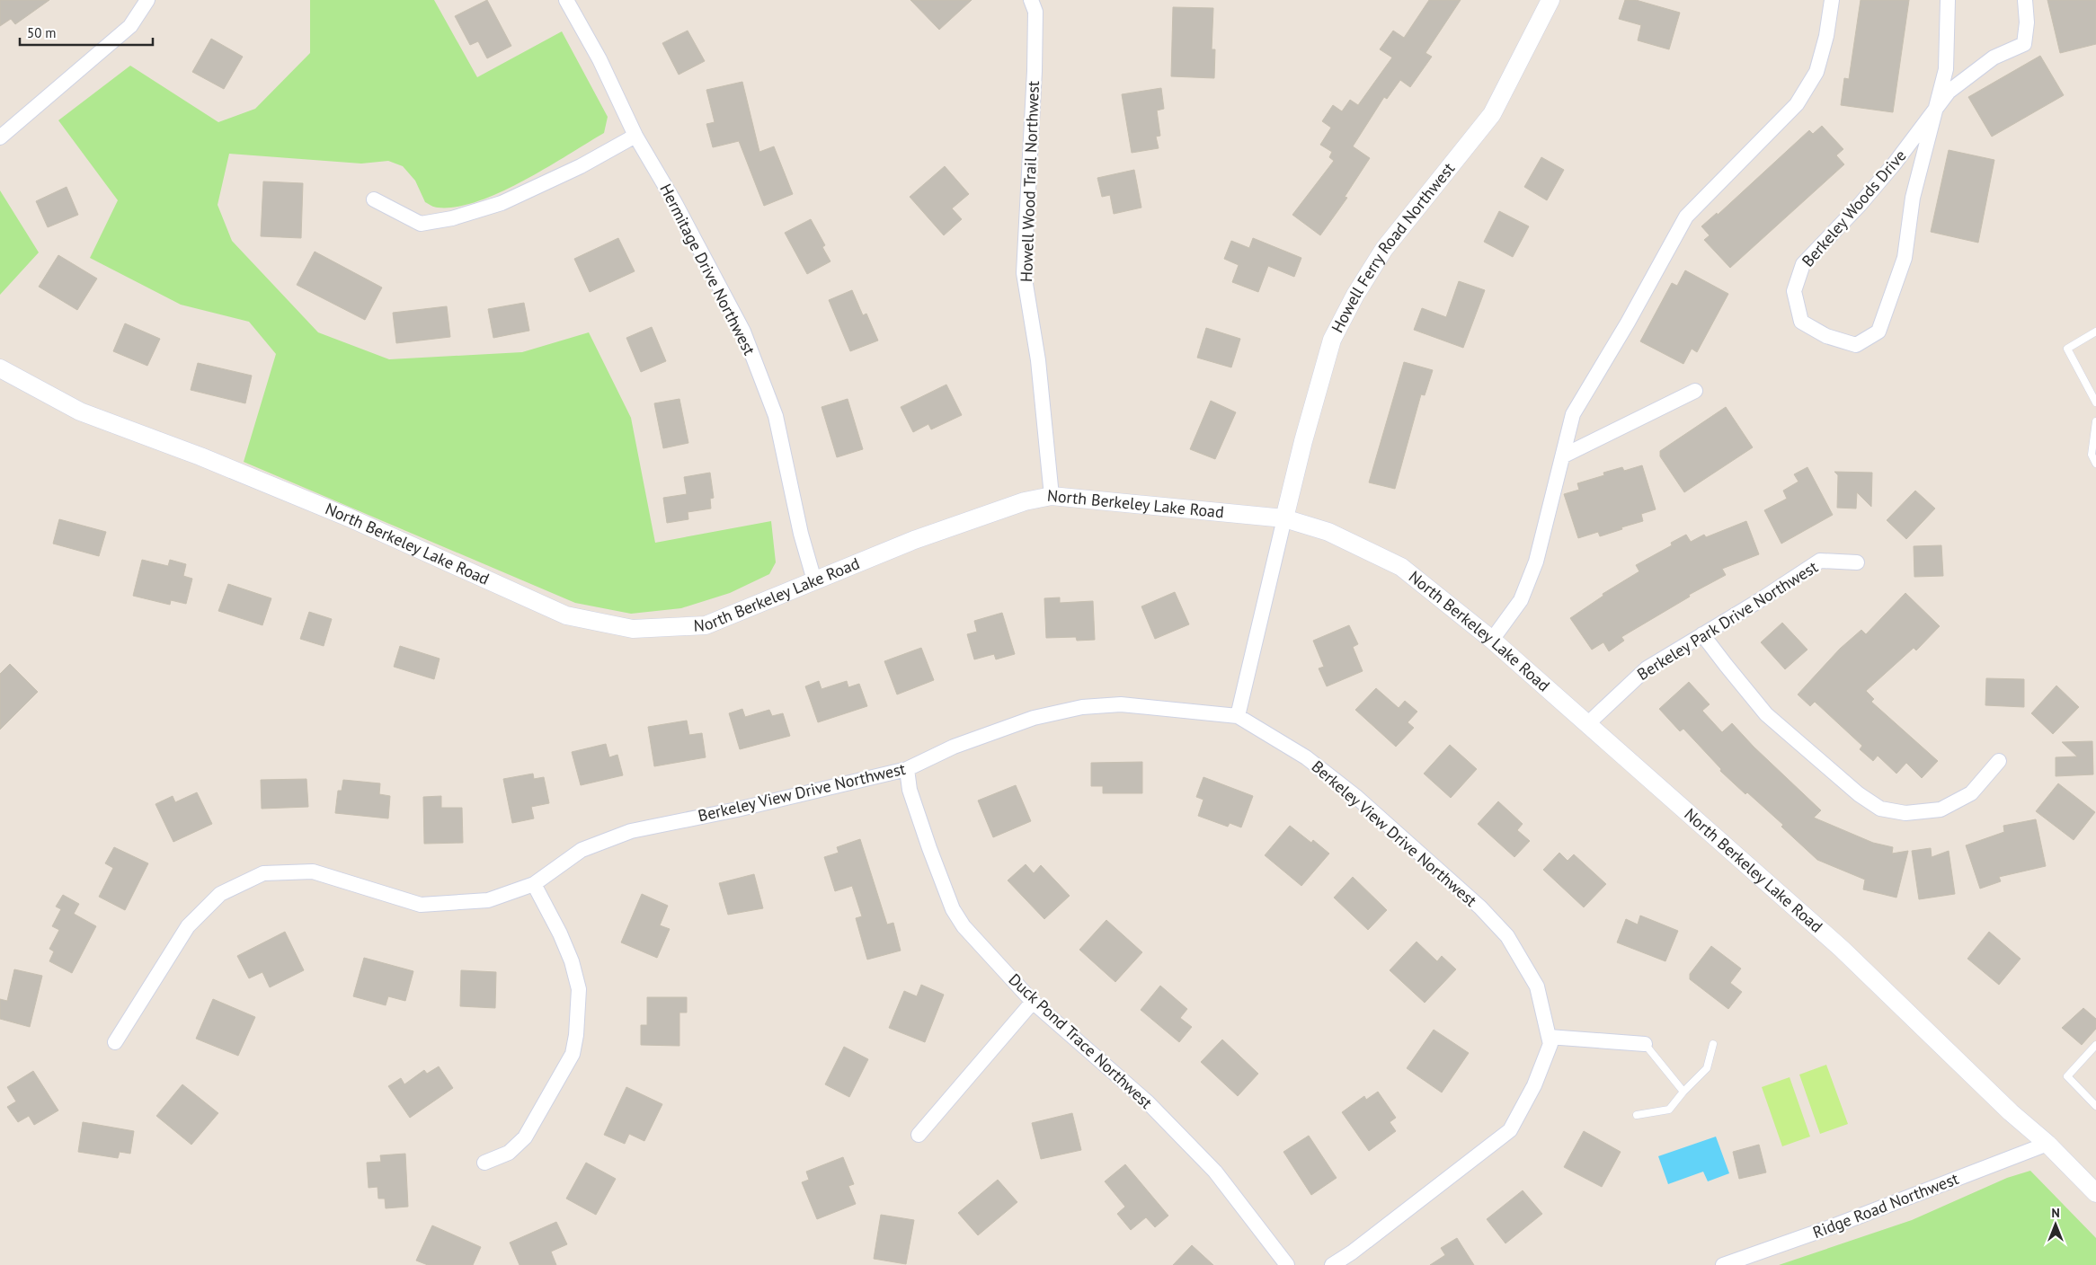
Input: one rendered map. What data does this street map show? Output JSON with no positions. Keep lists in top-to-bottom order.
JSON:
{
  "streets": {
    "street": [
      "Howell Wood Trail Northwest",
      "Berkeley Woods Drive",
      "Howell Ferry Road Northwest",
      "Hermitage Drive Northwest",
      "North Berkeley Lake Road",
      "Berkeley Park Drive Northwest",
      "Berkeley View Drive Northwest",
      "Duck Pond Trace Northwest",
      "Ridge Road Northwest"
    ]
  },
  "crossings": [
    ["Howell Wood Trail Northwest", "North Berkeley Lake Road"],
    ["Howell Ferry Road Northwest", "North Berkeley Lake Road"],
    ["Hermitage Drive Northwest", "North Berkeley Lake Road"],
    ["North Berkeley Lake Road", "Berkeley Park Drive Northwest"],
    ["North Berkeley Lake Road", "Ridge Road Northwest"],
    ["Berkeley View Drive Northwest", "Duck Pond Trace Northwest"]
  ],
  "scale_bar": "50 m",
  "north": "top"
}
